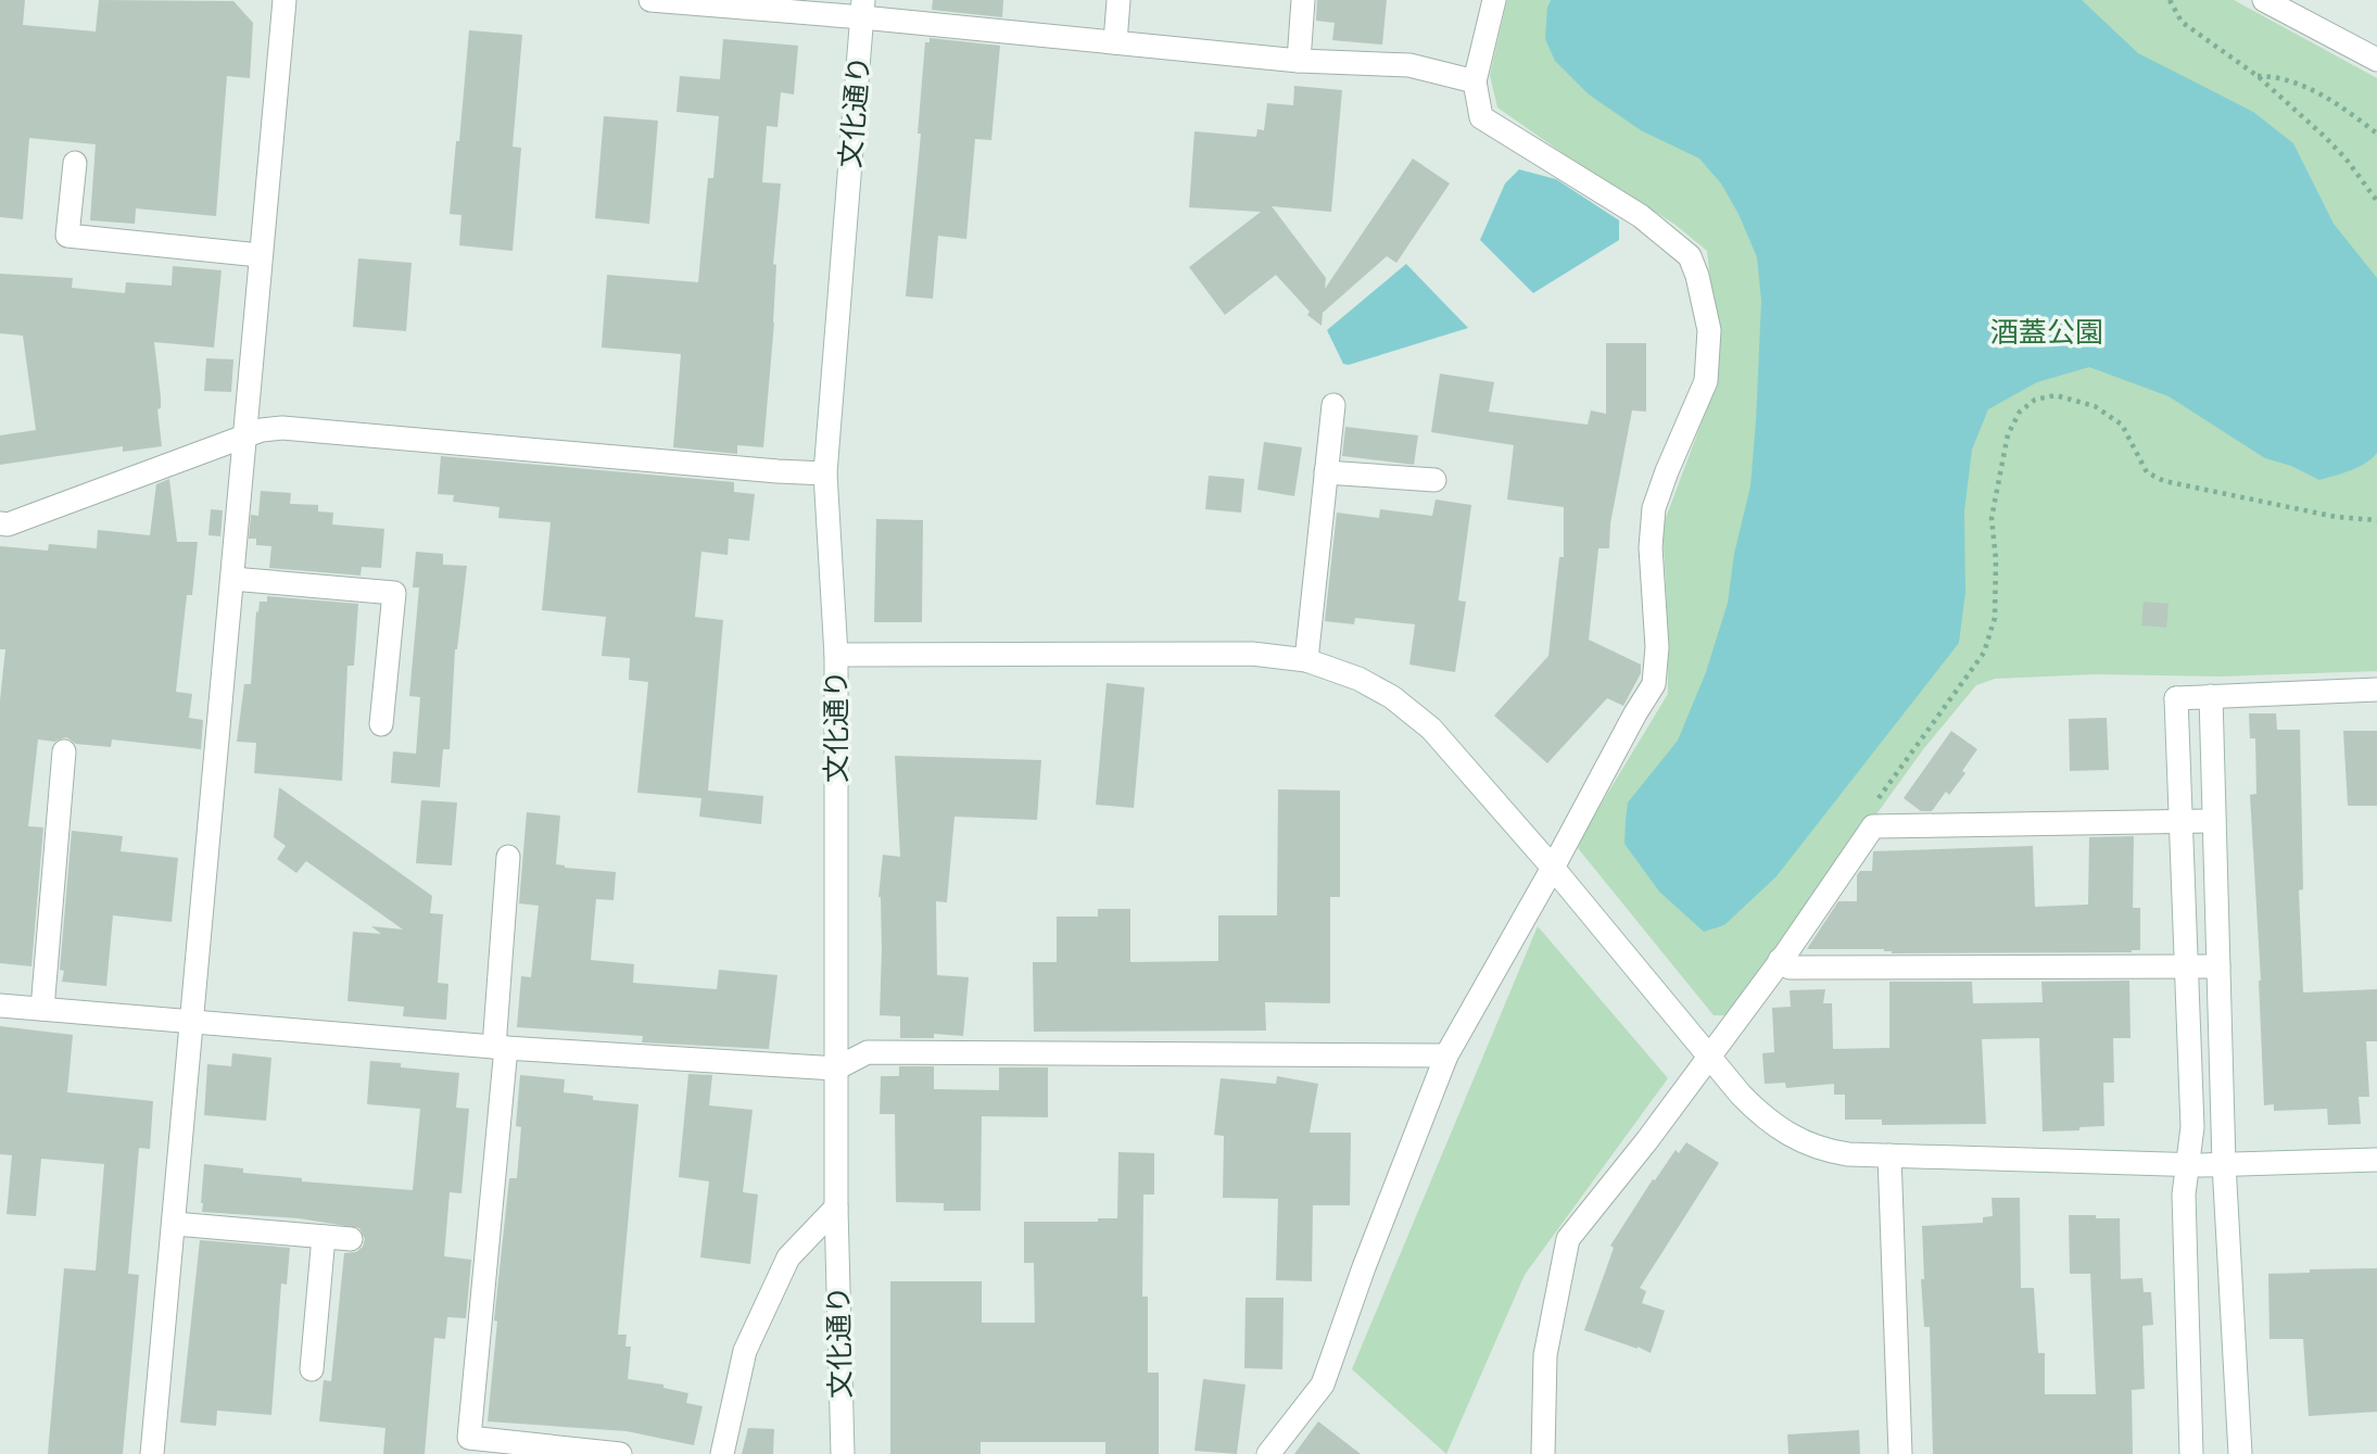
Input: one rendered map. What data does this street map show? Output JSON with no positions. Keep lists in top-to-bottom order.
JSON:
{
  "streets": {
    "street": ["文化通り"]
  },
  "parks": ["酒蓋公園"]
}
